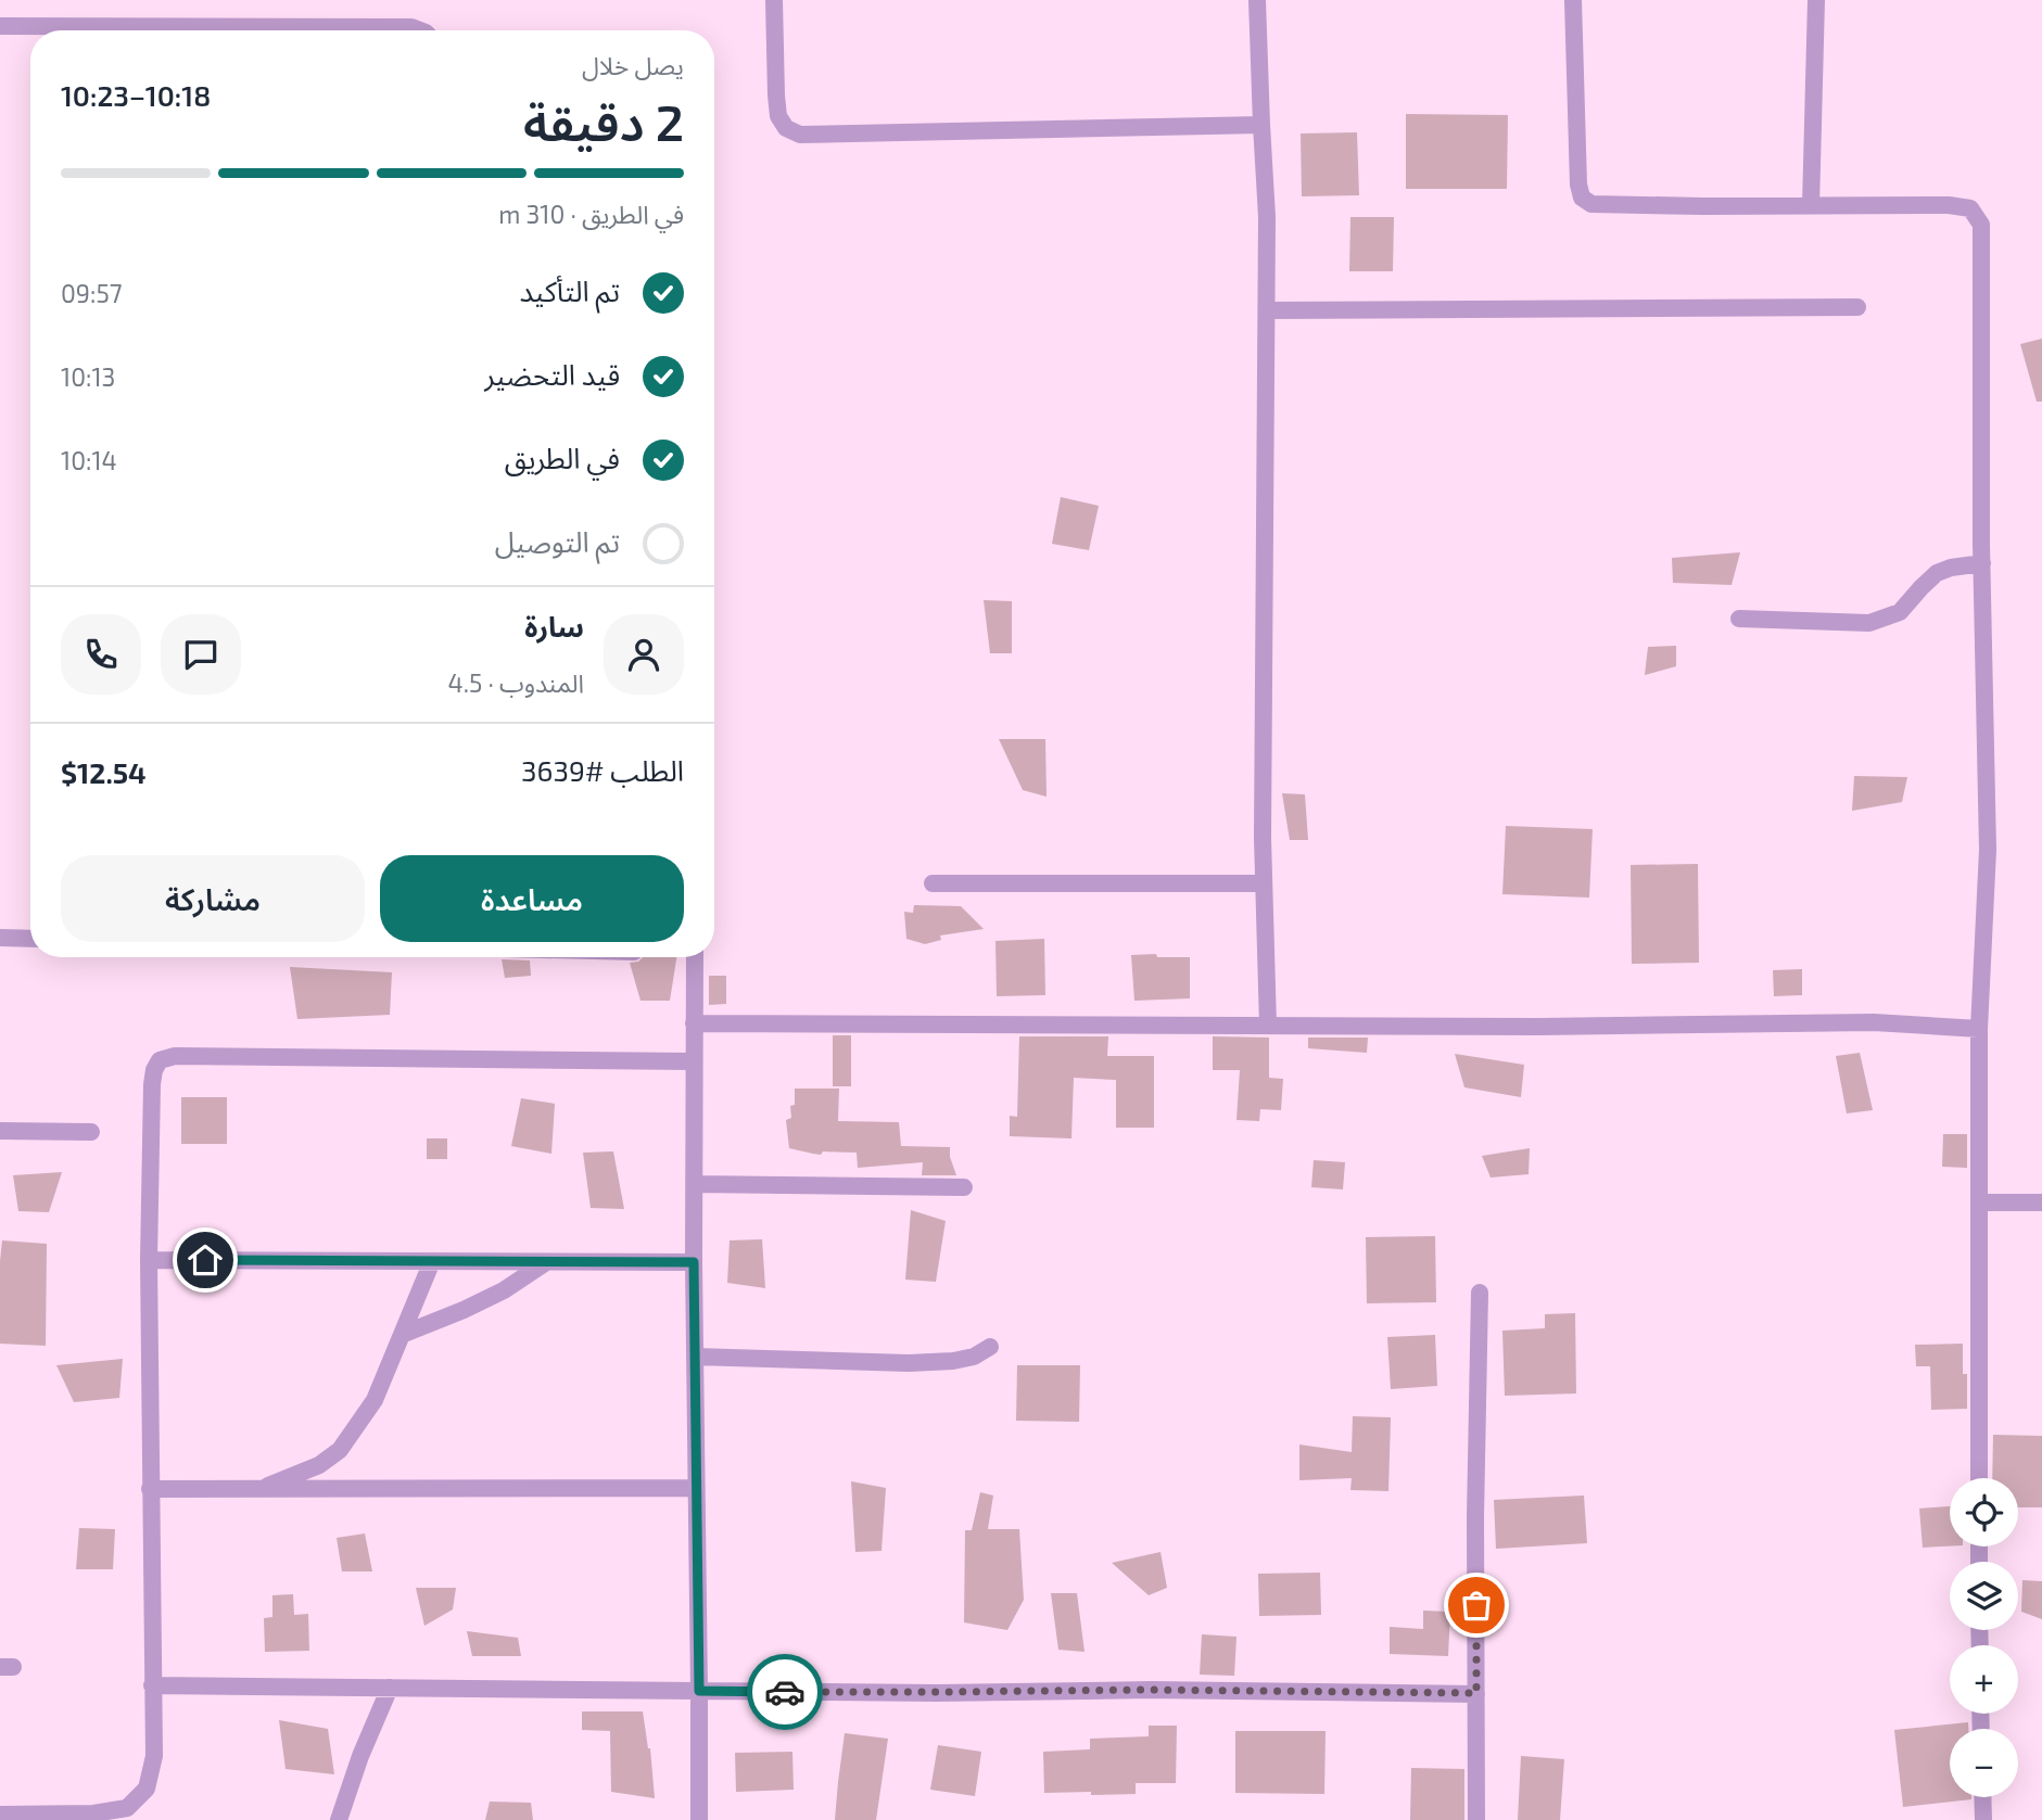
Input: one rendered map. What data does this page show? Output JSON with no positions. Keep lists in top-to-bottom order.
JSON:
{
  "page": {
    "heading": ["2 دقيقة", "يصل خلال", "10:18–10:23"],
    "panel": [
      "سارة",
      "المندوب · 4.5",
      "الطلب #3639",
      "$12.54"
    ],
    "bar": "في الطريق · 310 m",
    "list": [
      ["تم التأكيد", "09:57"],
      ["قيد التحضير", "10:13"],
      ["في الطريق", "10:14"],
      "تم التوصيل"
    ],
    "buttons": ["مساعدة", "مشاركة"],
    "map_buttons": ["+", "−"]
  }
}
